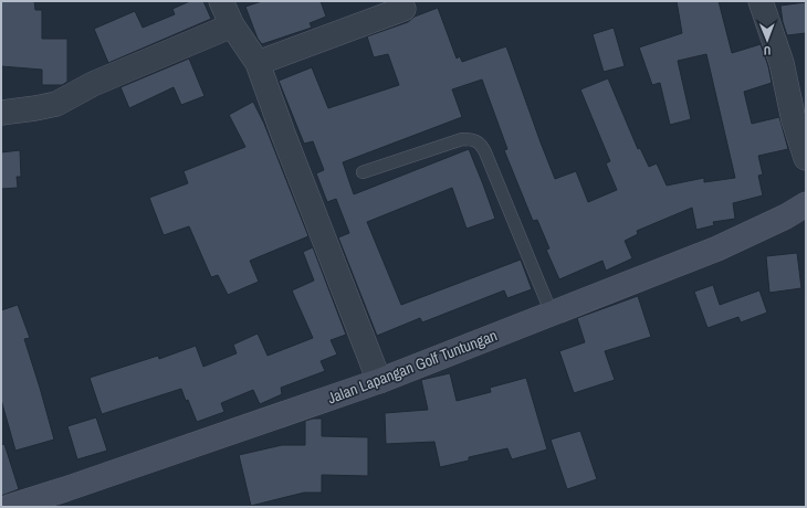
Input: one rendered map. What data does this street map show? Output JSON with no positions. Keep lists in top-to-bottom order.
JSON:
{
  "streets": {
    "street": ["Jalan Lapangan Golf Tuntungan"]
  },
  "north": "bottom"
}
